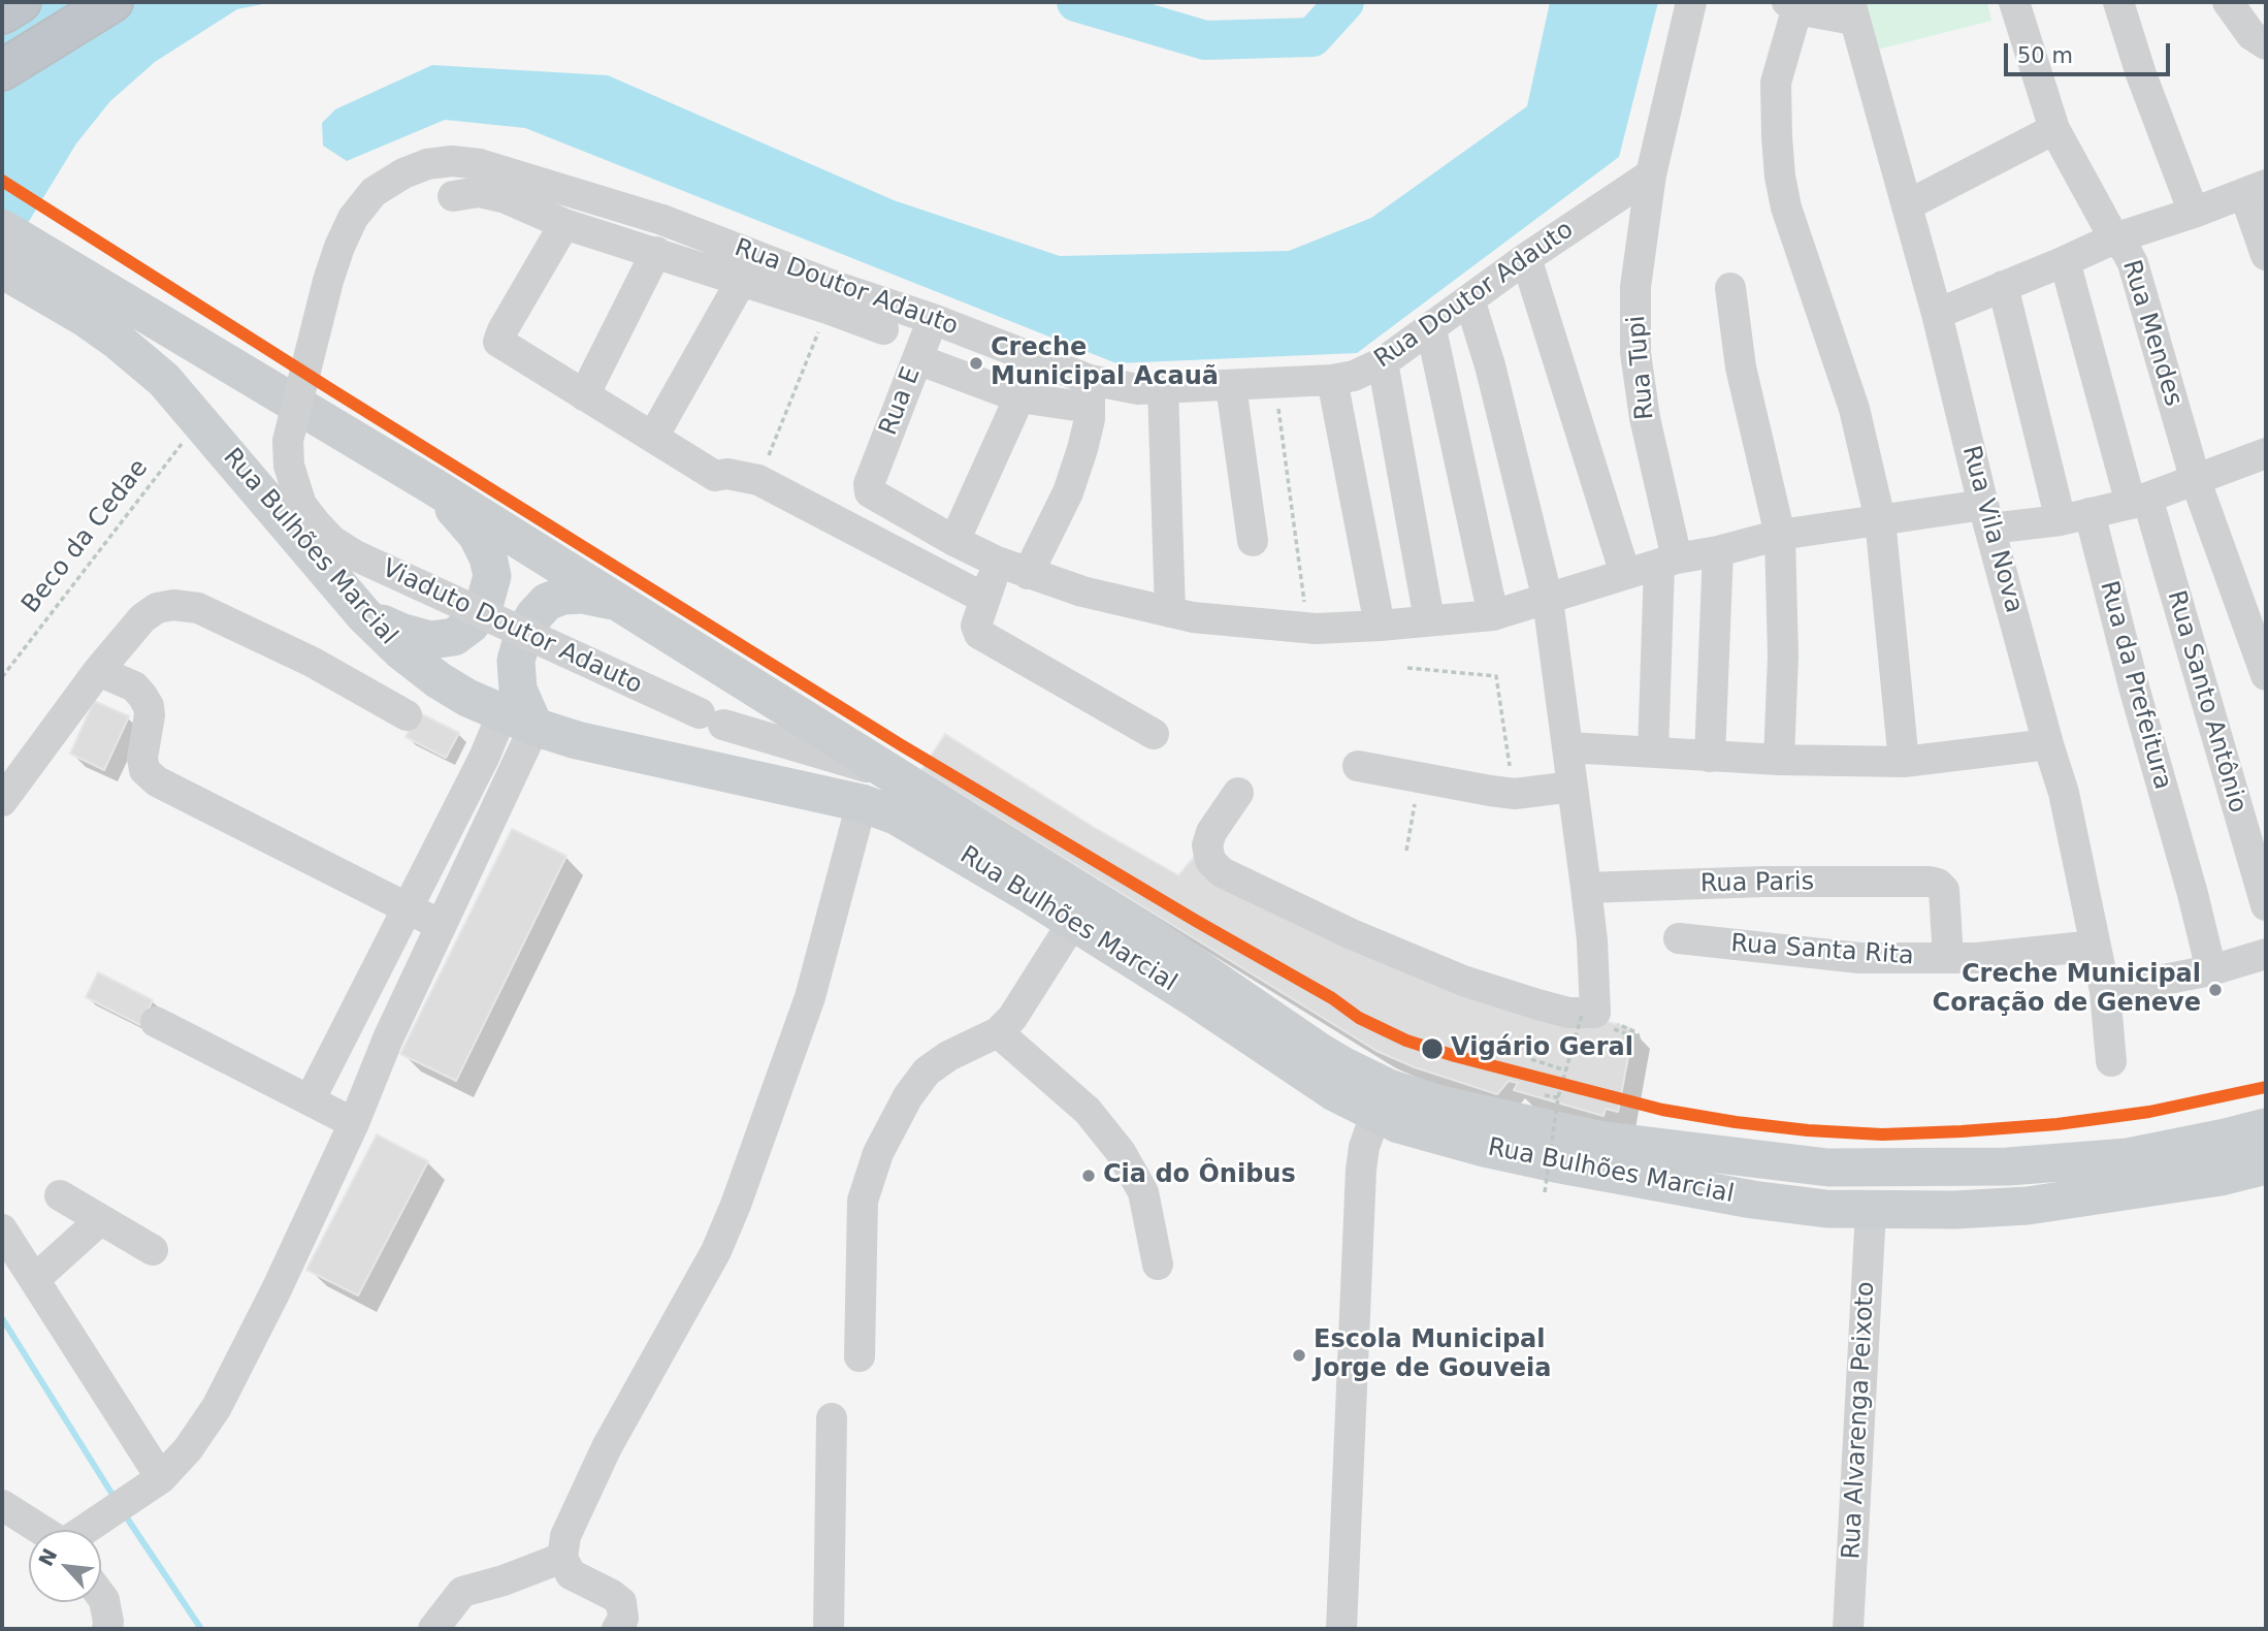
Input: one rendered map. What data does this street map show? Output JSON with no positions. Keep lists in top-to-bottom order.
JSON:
{
  "streets": {
    "main road": ["Rua Bulhões Marcial"],
    "street": [
      "Rua Doutor Adauto",
      "Rua Mendes",
      "Rua Tupi",
      "Rua E",
      "Rua Vila Nova",
      "Viaduto Doutor Adauto",
      "Rua da Prefeitura",
      "Rua Santo Antônio",
      "Rua Paris",
      "Rua Santa Rita",
      "Rua Alvarenga Peixoto"
    ],
    "path": ["Beco da Cedae"]
  },
  "crossings": [
    ["Rua Doutor Adauto", "Rua Tupi"],
    ["Rua Doutor Adauto", "Rua E"],
    ["Rua Doutor Adauto", "Viaduto Doutor Adauto"],
    ["Rua Vila Nova", "Rua Santa Rita"],
    ["Beco da Cedae", "Rua Bulhões Marcial"],
    ["Rua Bulhões Marcial", "Viaduto Doutor Adauto"],
    ["Rua Bulhões Marcial", "Rua Alvarenga Peixoto"],
    ["Rua Paris", "Rua Santa Rita"]
  ],
  "places": [
    "Creche Municipal Acauã",
    "Creche Municipal Coração de Geneve",
    "Vigário Geral",
    "Cia do Ônibus",
    "Escola Municipal Jorge de Gouveia"
  ],
  "scale_bar": "50 m",
  "north": "top left"
}
